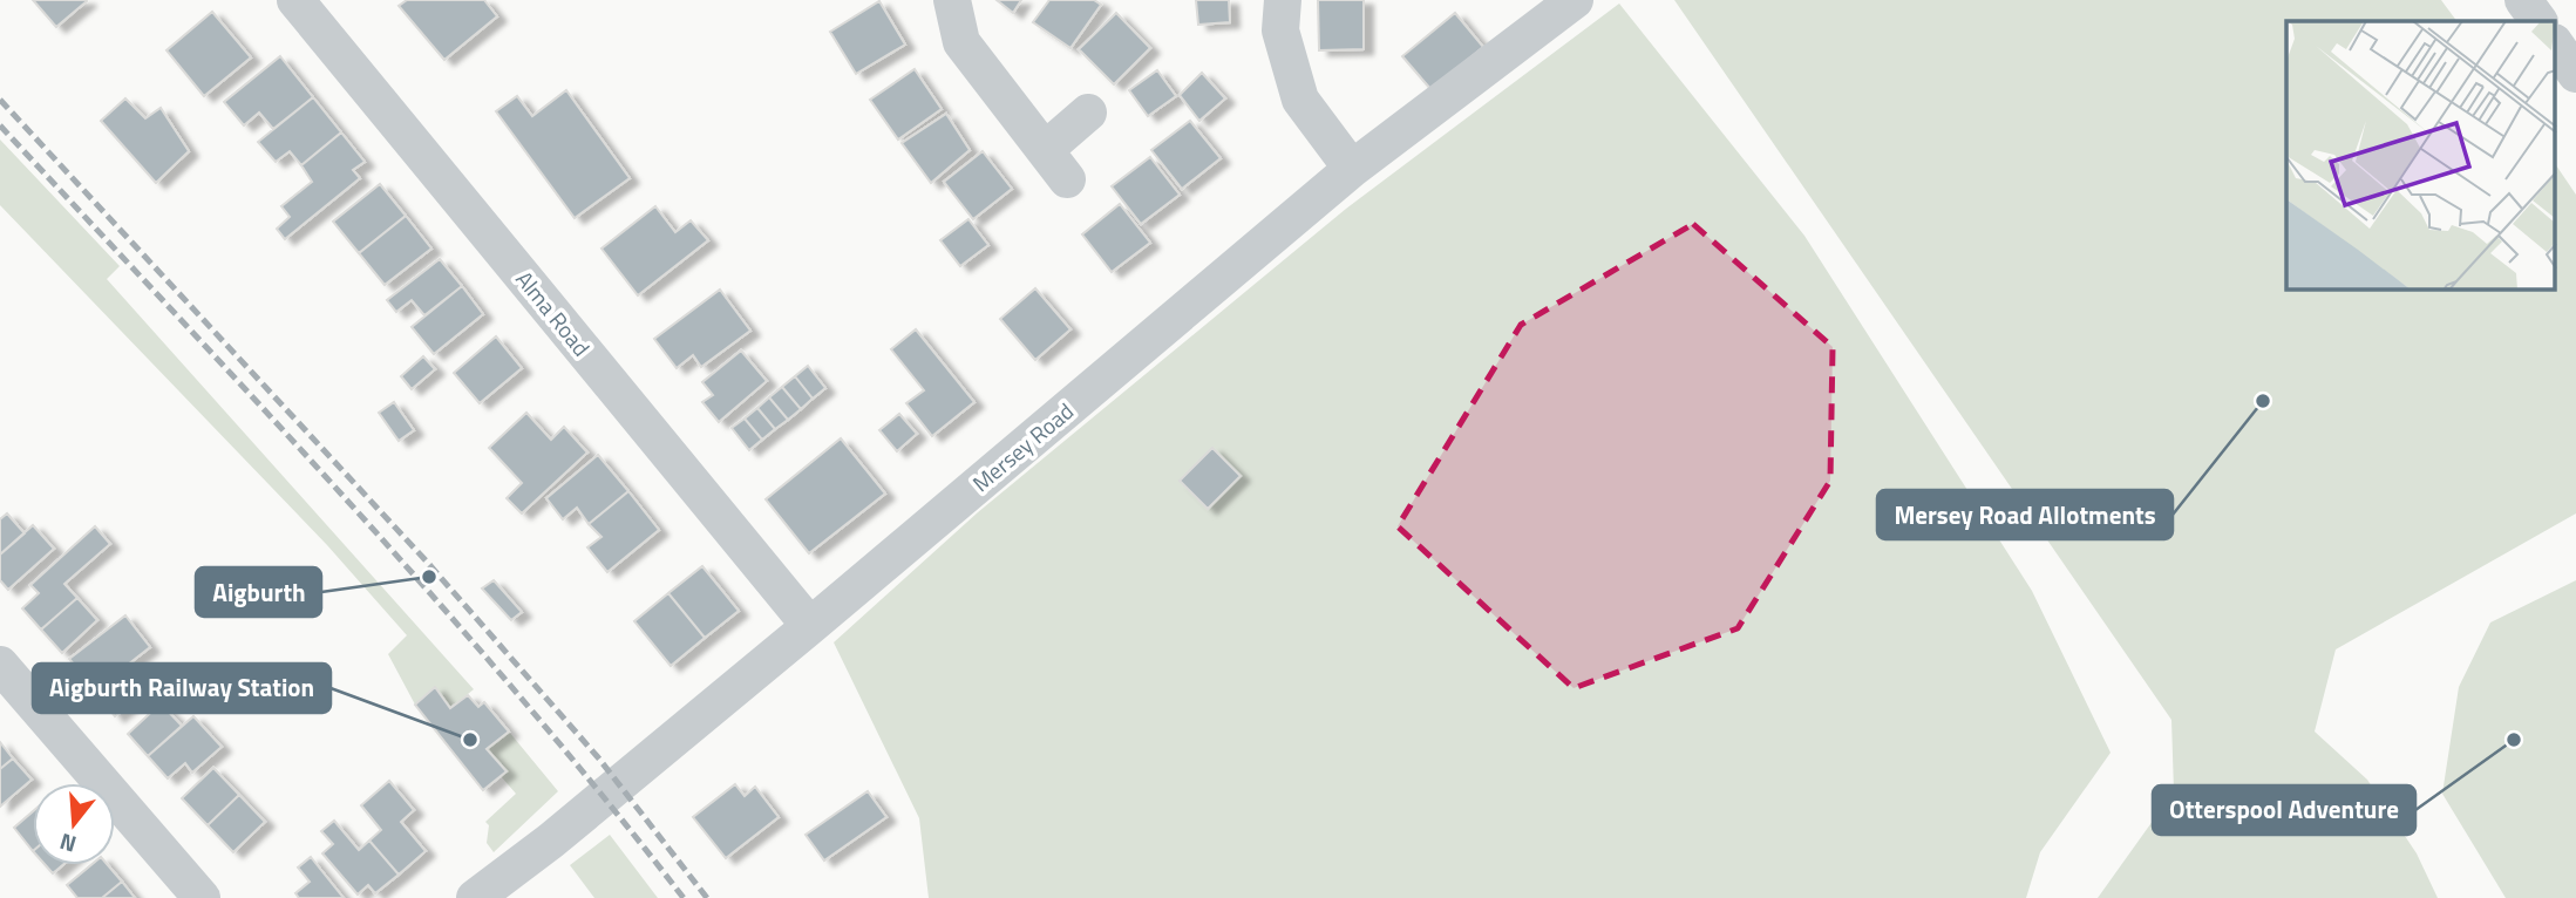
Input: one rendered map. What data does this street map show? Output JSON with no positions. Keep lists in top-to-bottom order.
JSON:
{
  "streets": {
    "street": ["Alma Road", "Mersey Road"]
  },
  "crossings": [
    ["Alma Road", "Mersey Road"]
  ],
  "places": [
    "Mersey Road Allotments",
    "Aigburth",
    "Aigburth Railway Station",
    "Otterspool Adventure"
  ],
  "north": "bottom"
}
